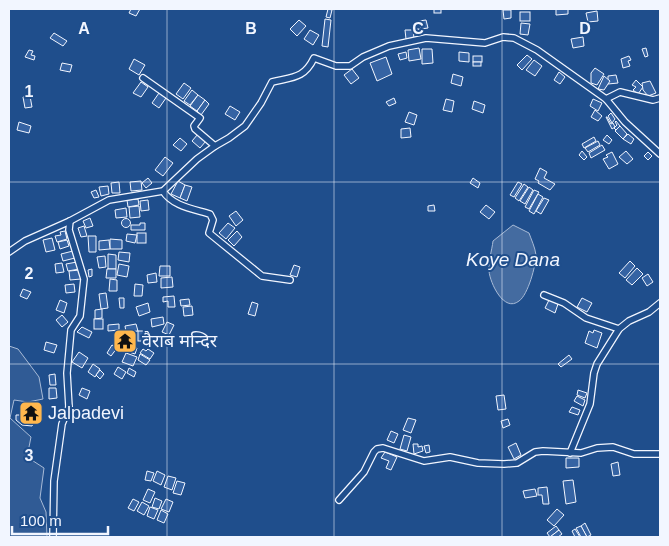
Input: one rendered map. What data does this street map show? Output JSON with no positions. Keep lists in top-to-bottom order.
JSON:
{
  "water": ["Koye Dana"],
  "places": {
    "temple": ["वैराब मन्दिर", "Jalpadevi"]
  },
  "scale_bar": "100 m",
  "grid": {
    "columns": [
      "A",
      "B",
      "C",
      "D"
    ],
    "rows": ["1", "2", "3"]
  }
}
